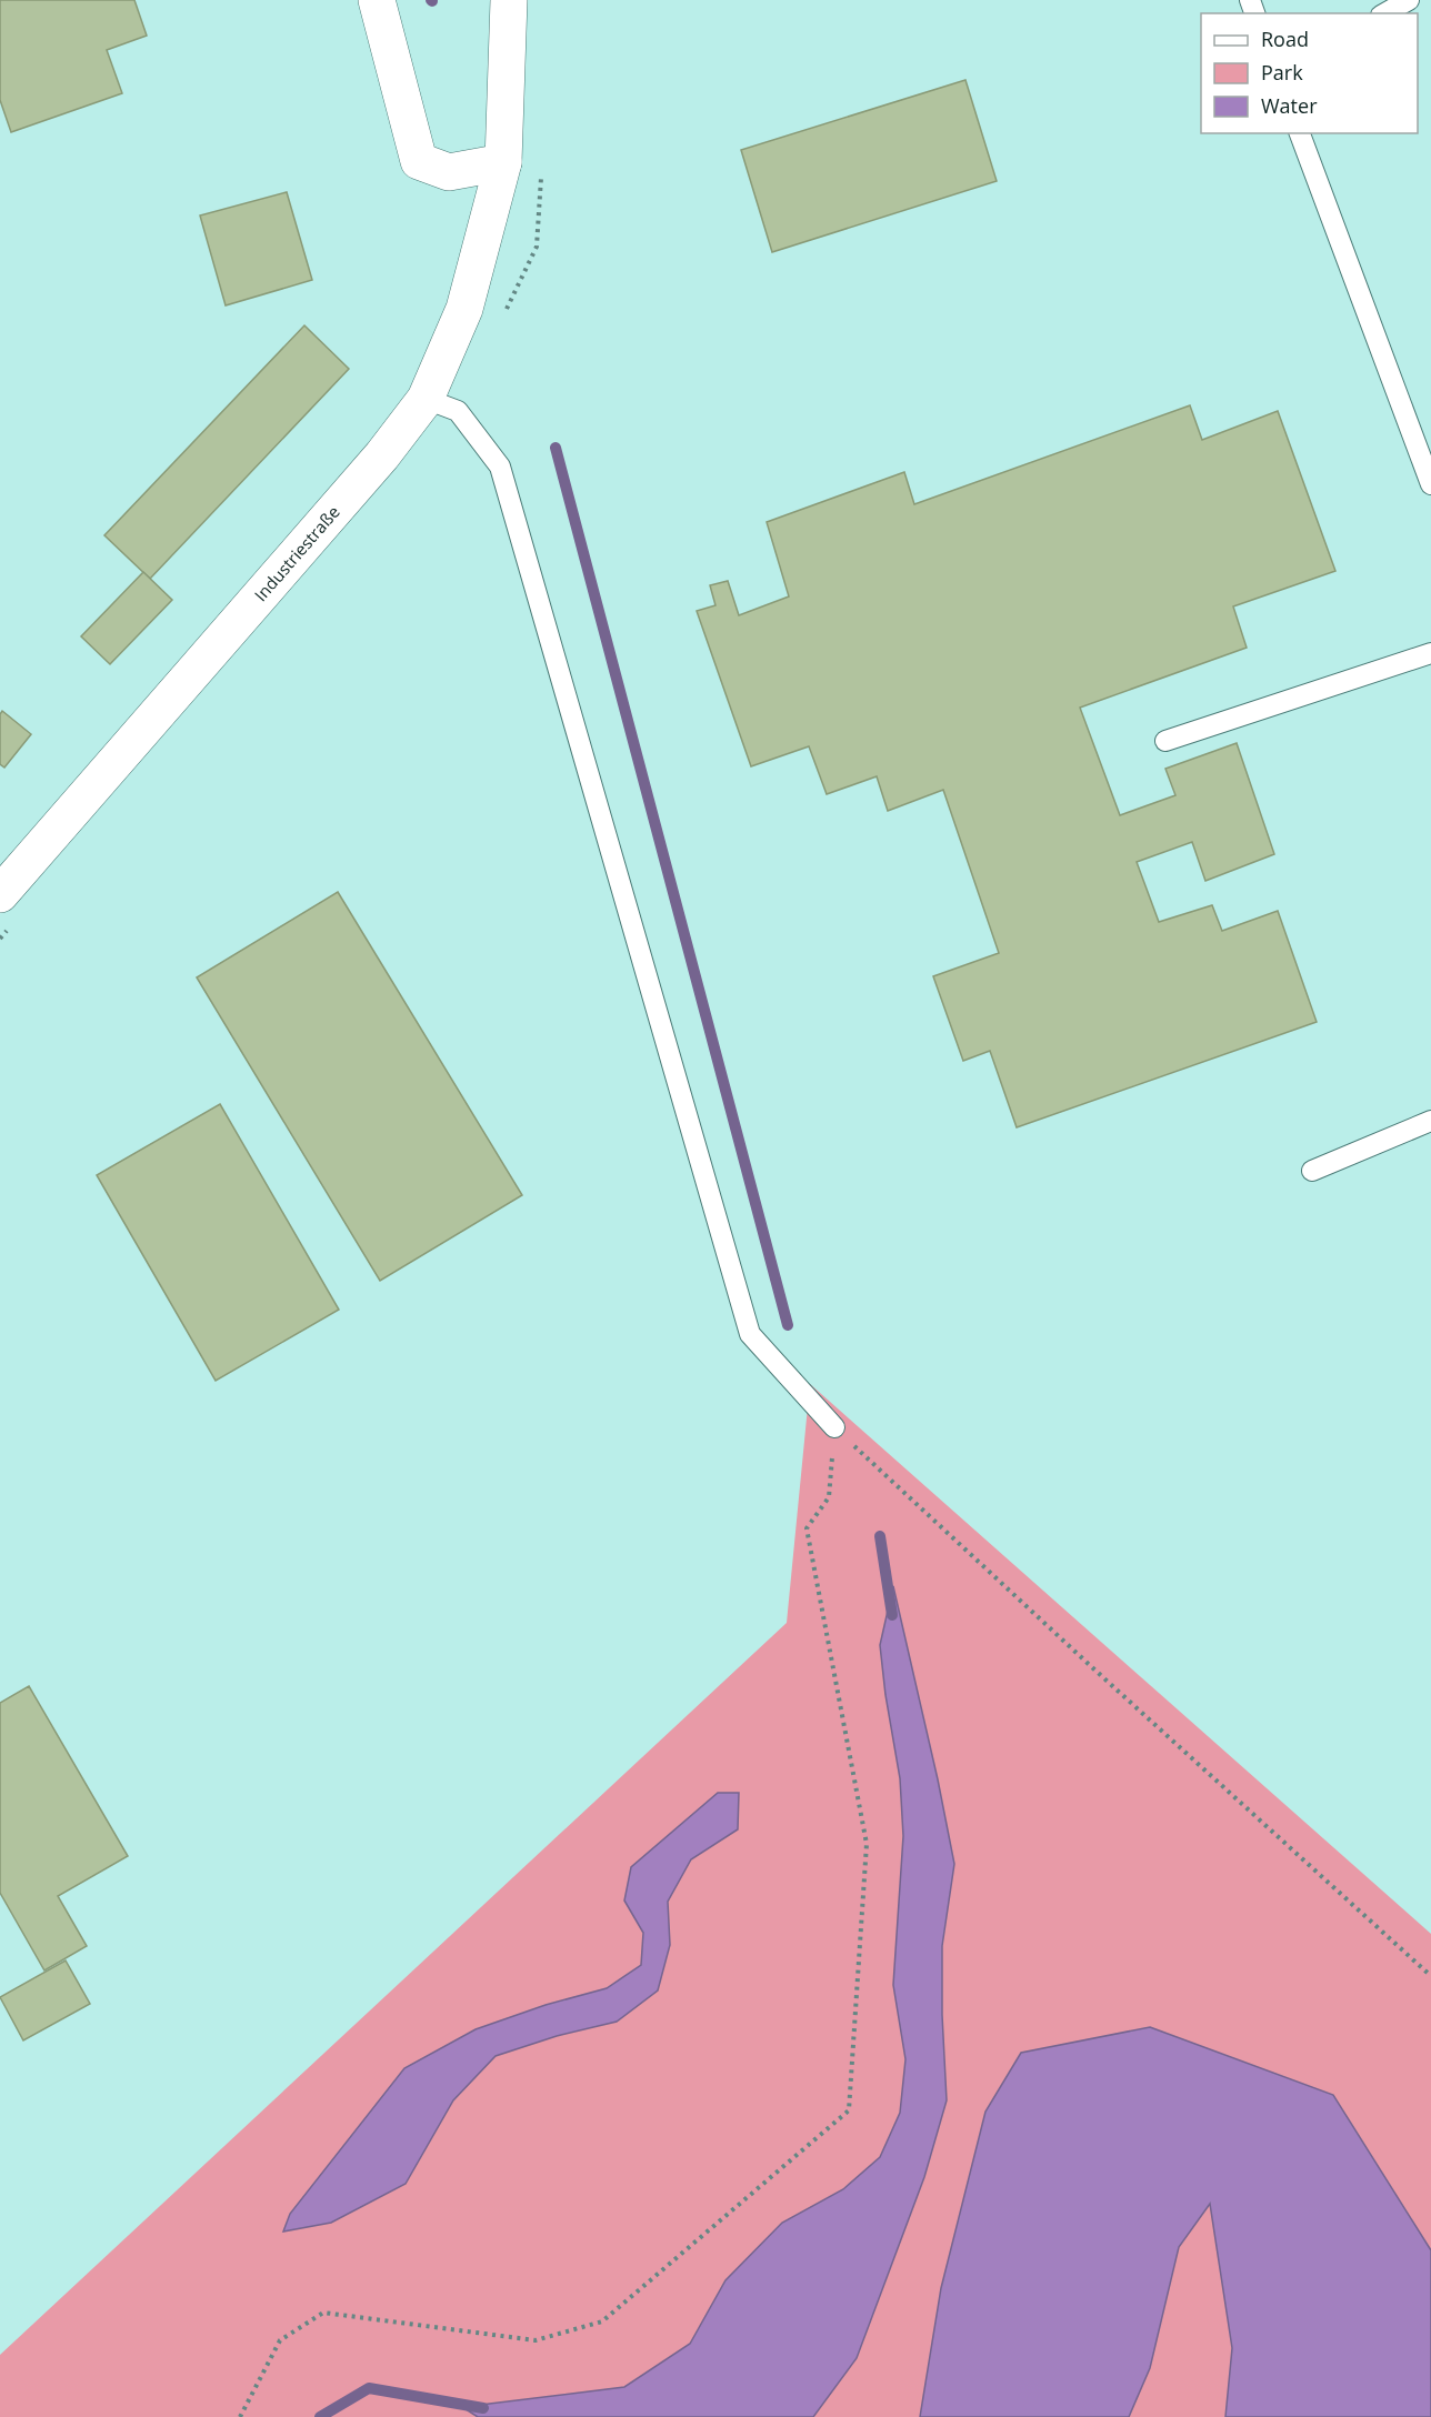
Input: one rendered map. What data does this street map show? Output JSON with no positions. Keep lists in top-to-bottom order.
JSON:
{
  "streets": {
    "street": ["Industriestraße"]
  },
  "legend": ["Road", "Park", "Water"]
}
